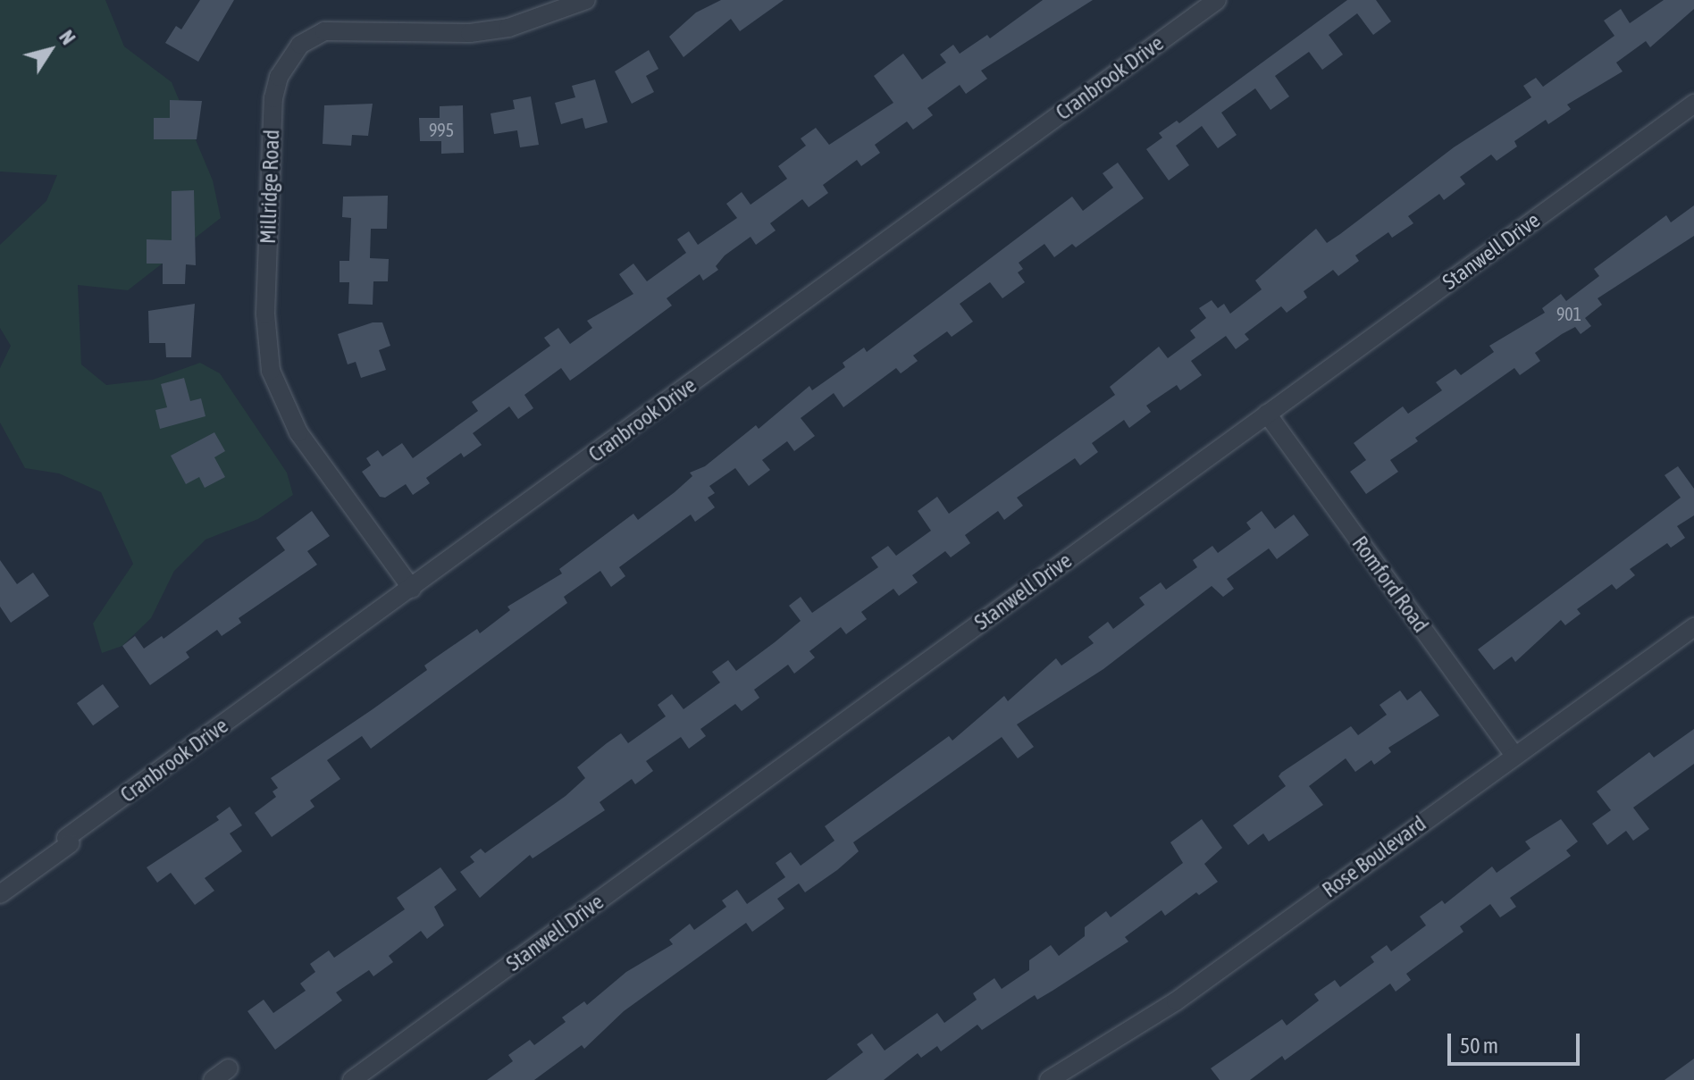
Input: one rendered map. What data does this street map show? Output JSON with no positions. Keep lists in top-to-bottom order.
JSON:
{
  "streets": {
    "street": [
      "Cranbrook Drive",
      "Millridge Road",
      "Stanwell Drive",
      "Romford Road",
      "Rose Boulevard"
    ]
  },
  "crossings": [
    ["Cranbrook Drive", "Millridge Road"],
    ["Stanwell Drive", "Romford Road"],
    ["Romford Road", "Rose Boulevard"]
  ],
  "house_numbers": ["995", "901"],
  "scale_bar": "50 m",
  "north": "top right"
}
